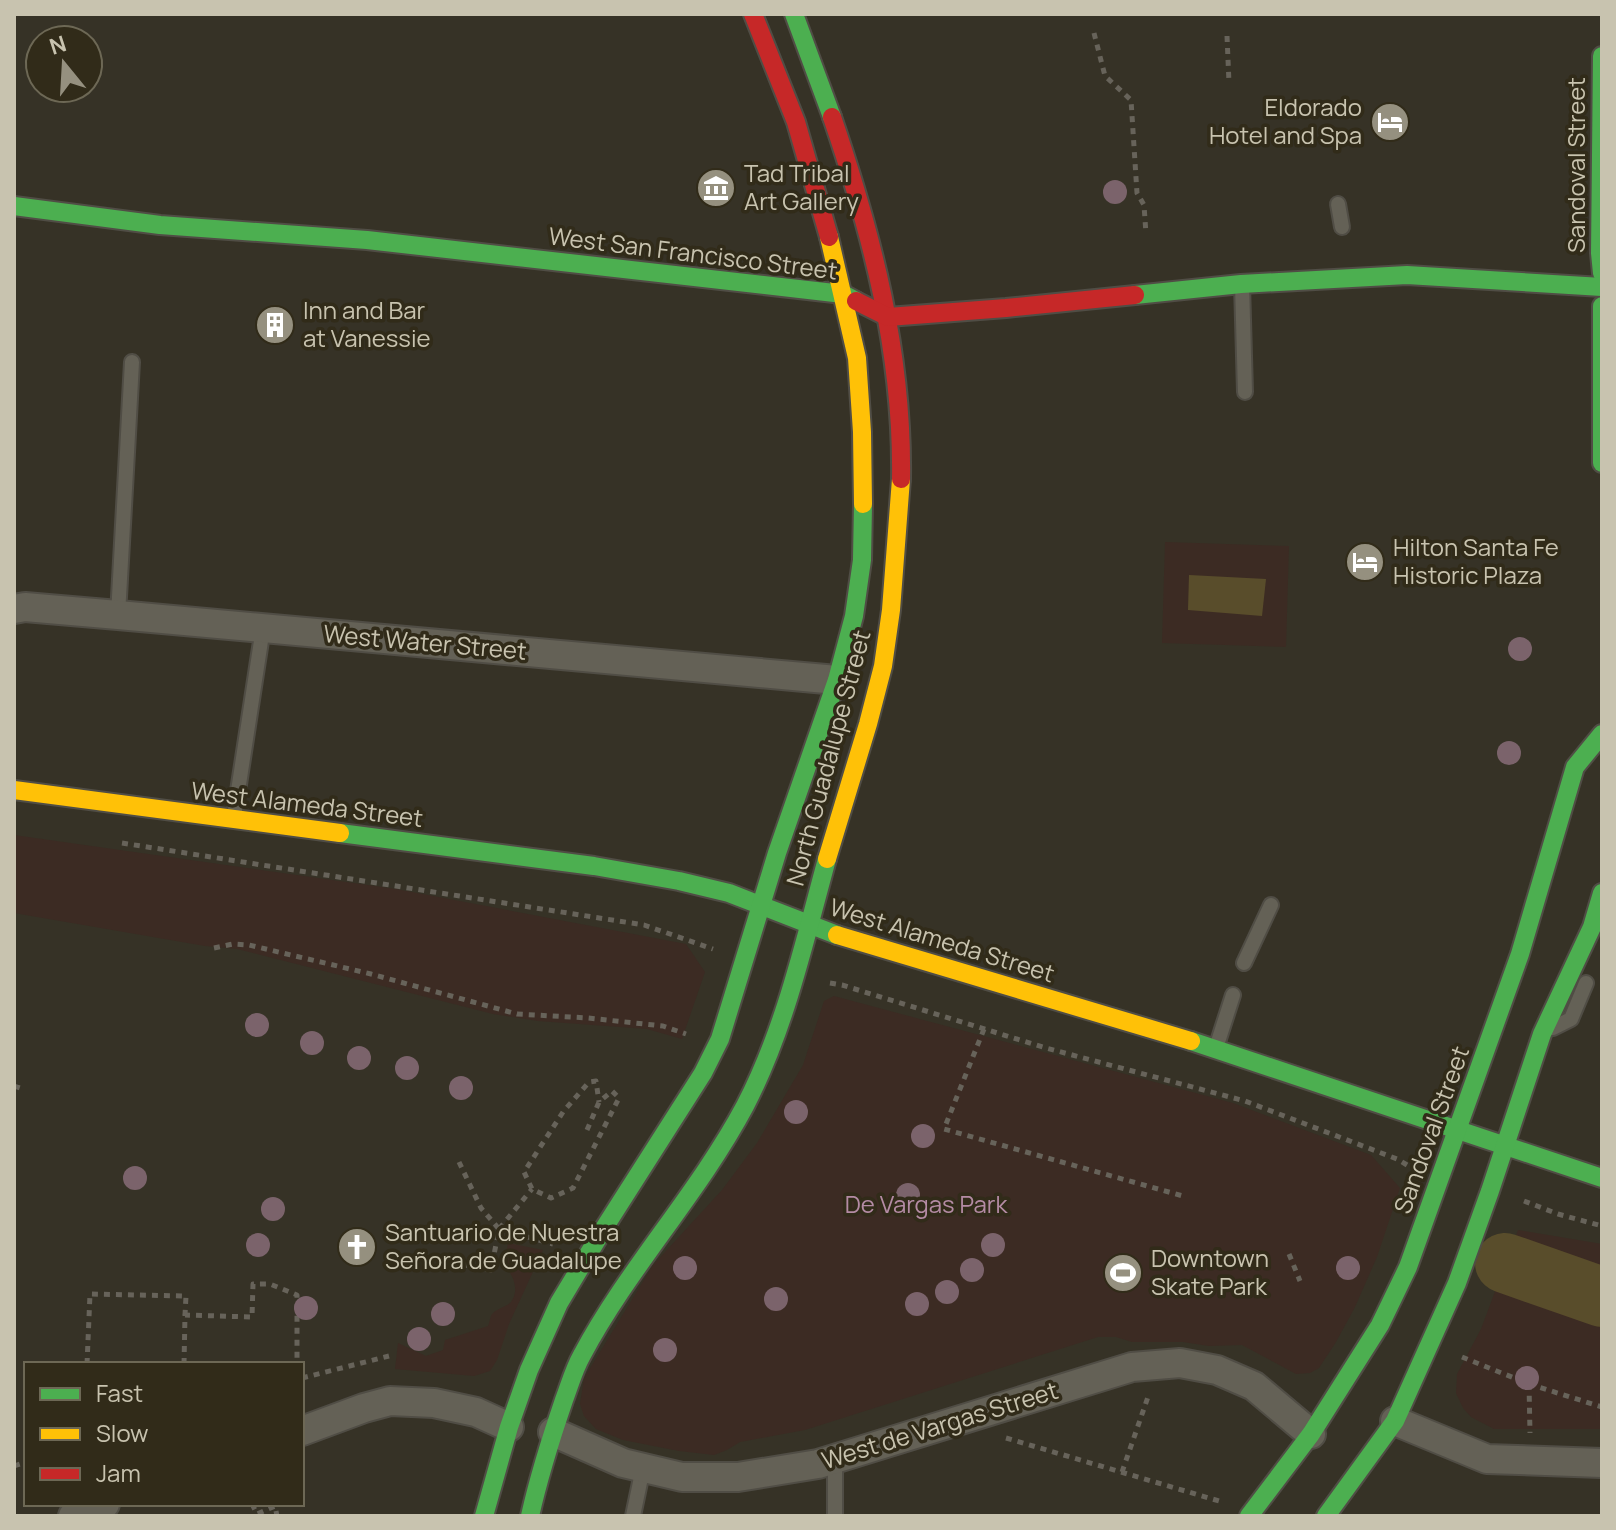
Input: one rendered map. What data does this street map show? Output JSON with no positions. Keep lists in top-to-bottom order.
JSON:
{
  "streets": {
    "street": [
      "Sandoval Street",
      "West San Francisco Street",
      "West Water Street",
      "North Guadalupe Street",
      "West Alameda Street",
      "West de Vargas Street"
    ]
  },
  "crossings": [
    ["Sandoval Street", "West Alameda Street"],
    ["Sandoval Street", "West de Vargas Street"],
    ["West San Francisco Street", "North Guadalupe Street"],
    ["West Water Street", "North Guadalupe Street"],
    ["North Guadalupe Street", "West Alameda Street"],
    ["North Guadalupe Street", "West de Vargas Street"]
  ],
  "parks": ["De Vargas Park"],
  "places": {
    "hotel": ["Eldorado Hotel and Spa", "Hilton Santa Fe Historic Plaza"],
    "museum": ["Tad Tribal Art Gallery"],
    "building": ["Inn and Bar at Vanessie"],
    "church": ["Santuario de Nuestra Señora de Guadalupe"],
    "sports": ["Downtown Skate Park"]
  },
  "legend": ["Fast", "Slow", "Jam"],
  "north": "top"
}
